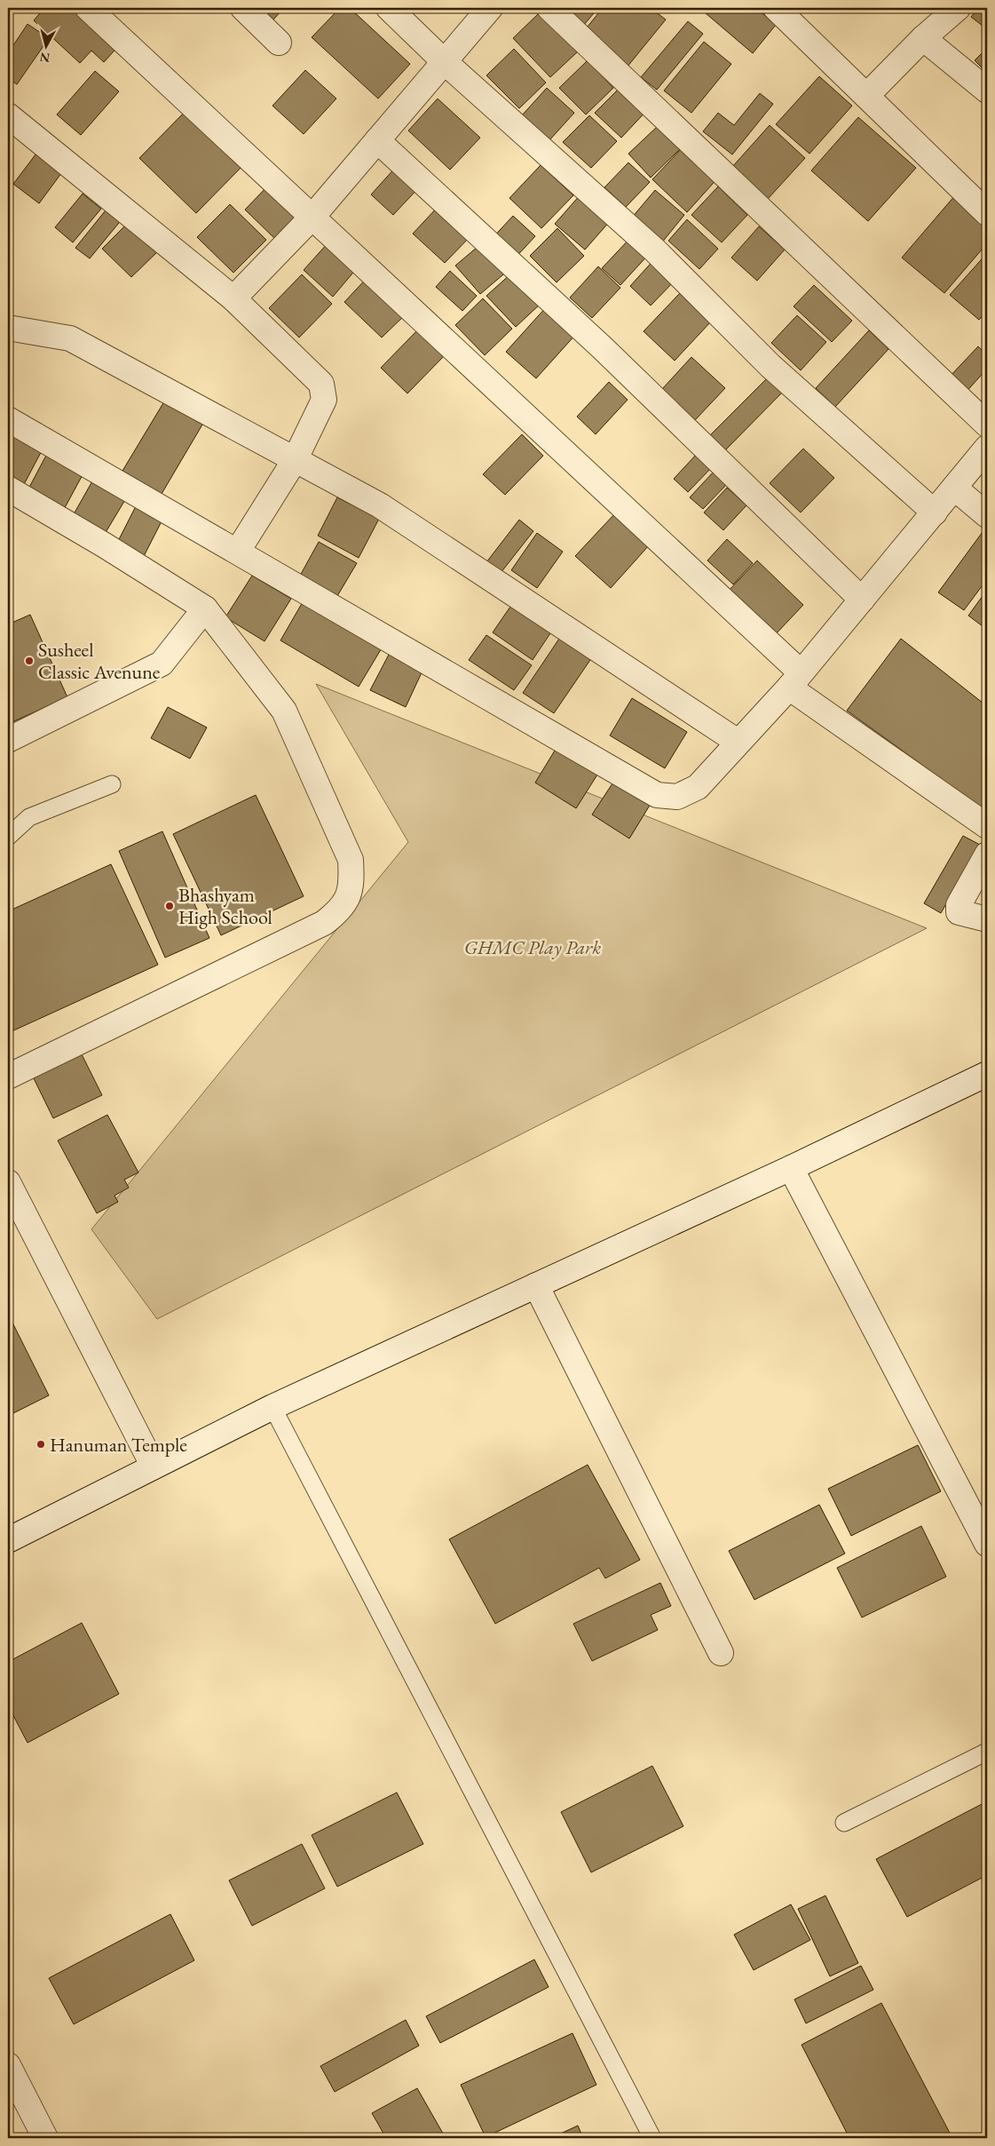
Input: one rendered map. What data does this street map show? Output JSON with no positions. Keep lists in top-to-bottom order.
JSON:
{
  "parks": ["GHMC Play Park"],
  "places": ["Susheel Classic Avenune", "Bhashyam High School", "Hanuman Temple"],
  "north": "bottom"
}
